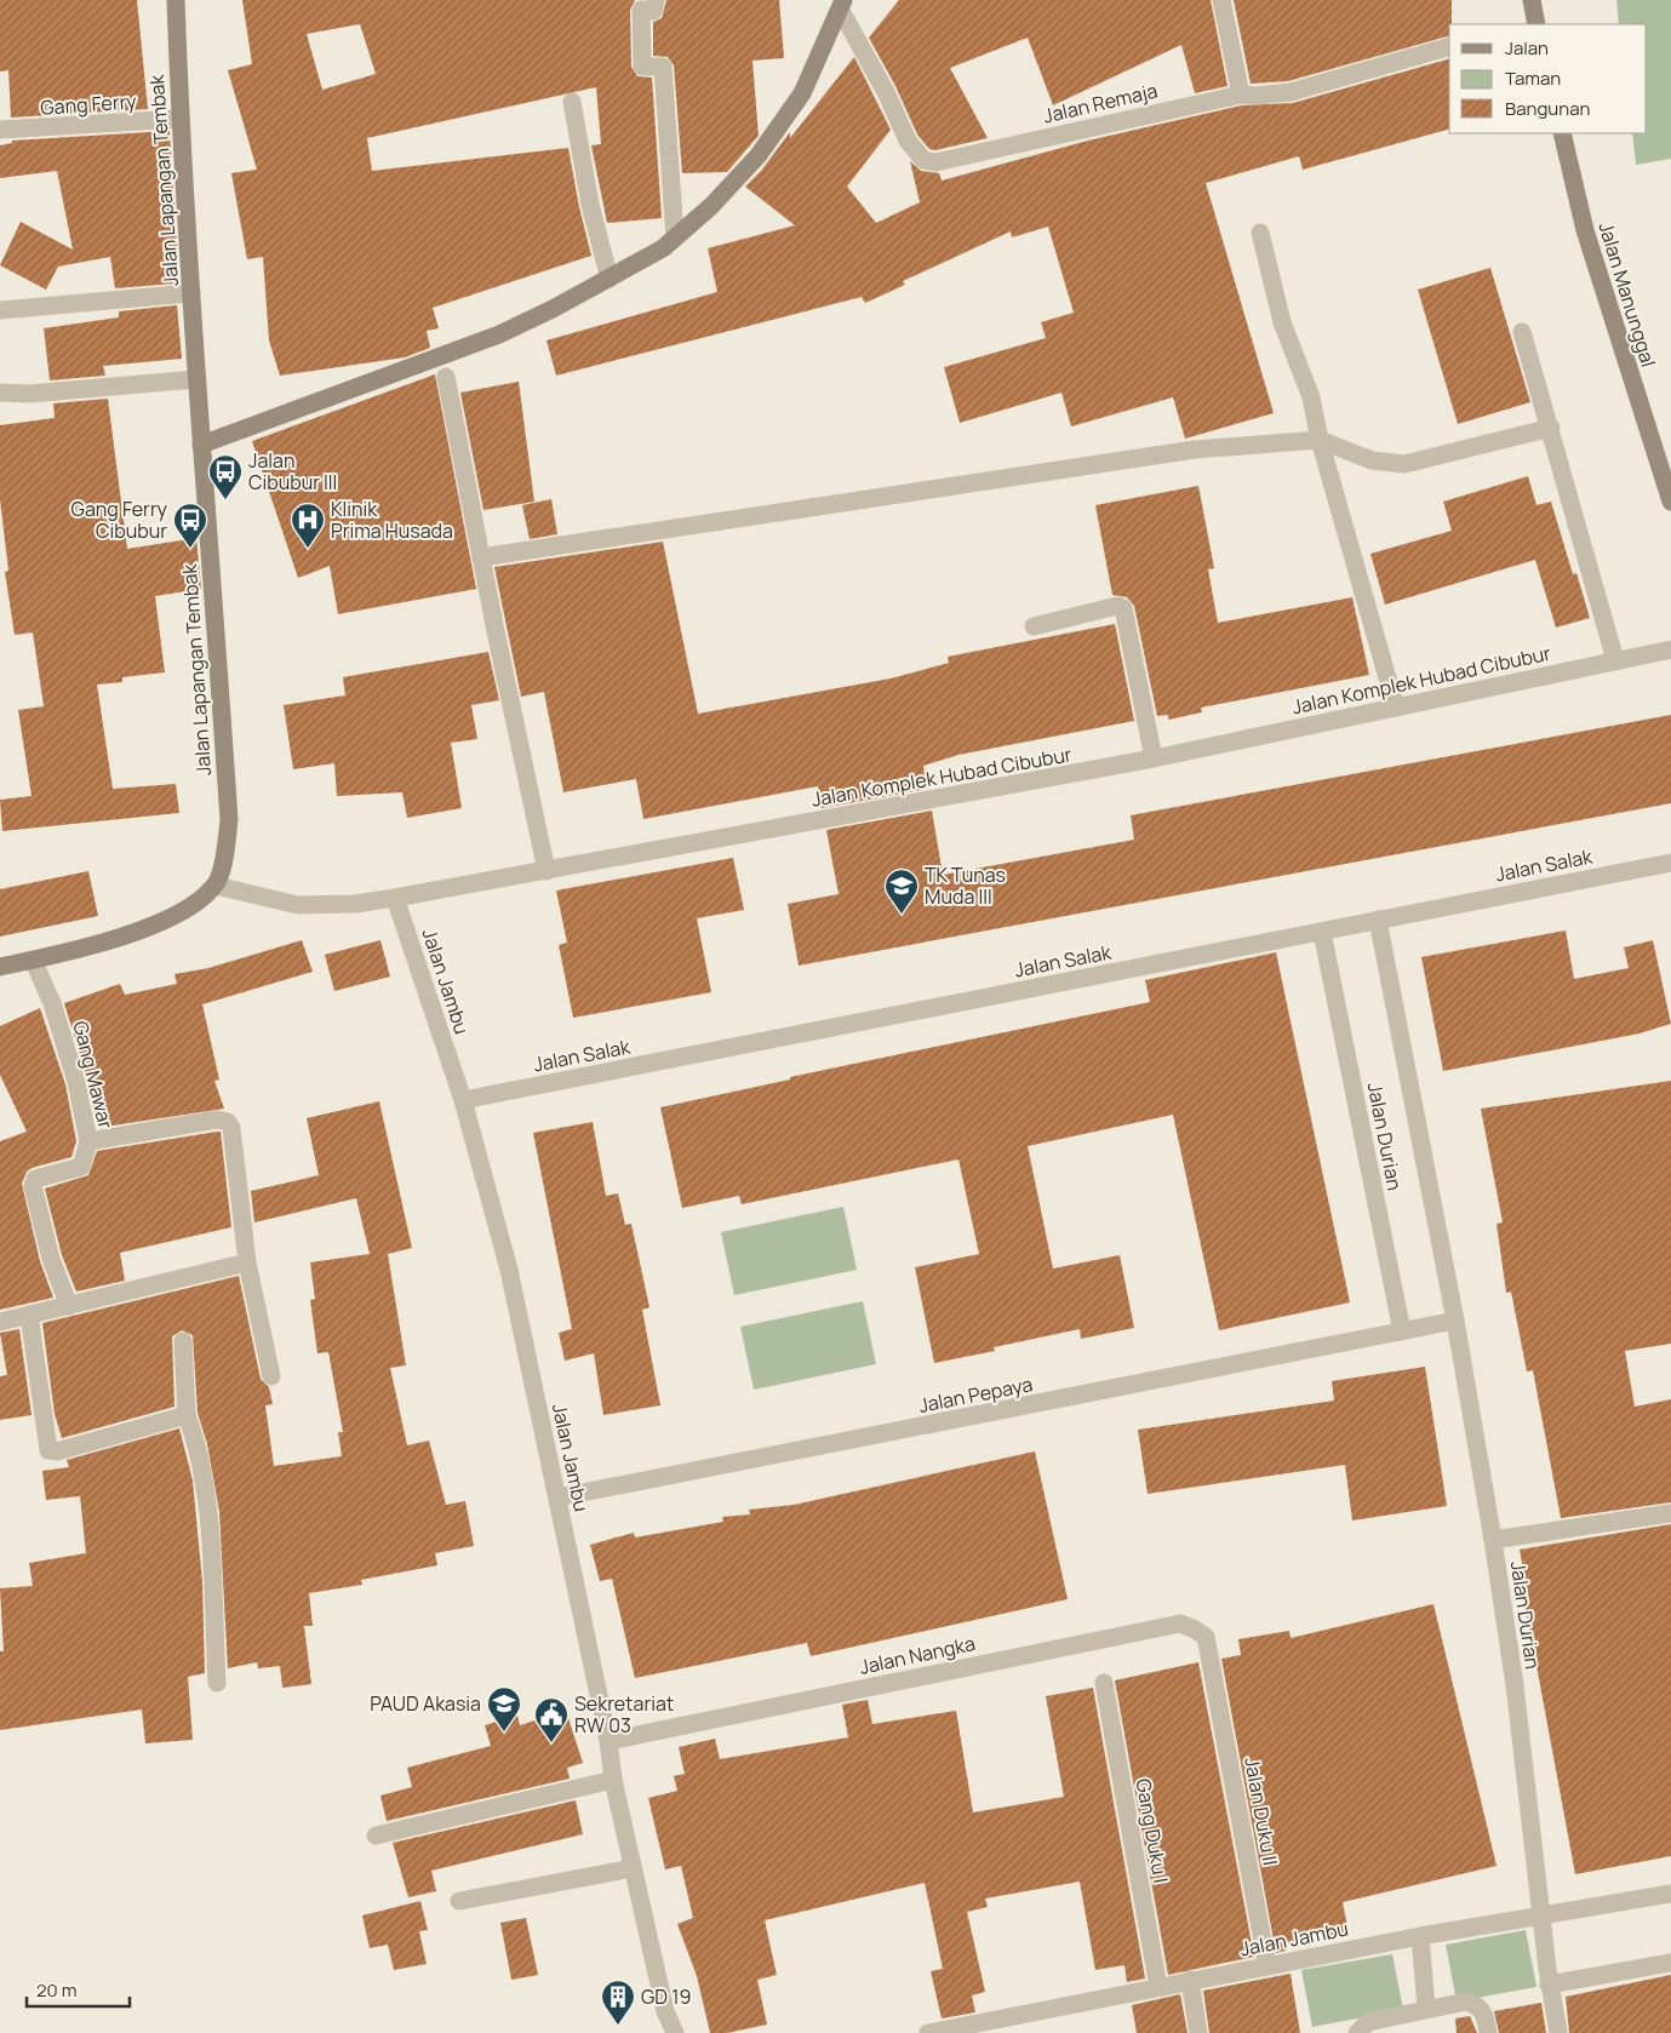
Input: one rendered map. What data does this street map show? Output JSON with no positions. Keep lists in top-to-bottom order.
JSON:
{
  "streets": {
    "street": [
      "Jalan Remaja",
      "Gang Ferry",
      "Jalan Lapangan Tembak",
      "Jalan Manunggal",
      "Jalan Komplek Hubad Cibubur",
      "Jalan Salak",
      "Jalan Jambu",
      "Gang Mawar",
      "Jalan Durian",
      "Jalan Pepaya",
      "Jalan Nangka",
      "Jalan Duku II",
      "Gang Duku I"
    ]
  },
  "crossings": [
    ["Gang Ferry", "Jalan Lapangan Tembak"],
    ["Jalan Lapangan Tembak", "Jalan Komplek Hubad Cibubur"],
    ["Jalan Komplek Hubad Cibubur", "Jalan Jambu"],
    ["Jalan Salak", "Jalan Jambu"],
    ["Jalan Salak", "Jalan Durian"],
    ["Jalan Jambu", "Jalan Durian"],
    ["Jalan Jambu", "Jalan Pepaya"],
    ["Jalan Jambu", "Jalan Nangka"],
    ["Jalan Jambu", "Jalan Duku II"],
    ["Jalan Jambu", "Gang Duku I"],
    ["Jalan Durian", "Jalan Pepaya"],
    ["Jalan Nangka", "Jalan Duku II"]
  ],
  "places": {
    "bus stop": ["Jalan Cibubur III", "Gang Ferry Cibubur"],
    "hospital": ["Klinik Prima Husada"],
    "school or university": ["TK Tunas Muda III", "PAUD Akasia"],
    "public building": ["Sekretariat RW 03"],
    "building": ["GD 19"]
  },
  "legend": ["Jalan", "Taman", "Bangunan"],
  "scale_bar": "20 m"
}
